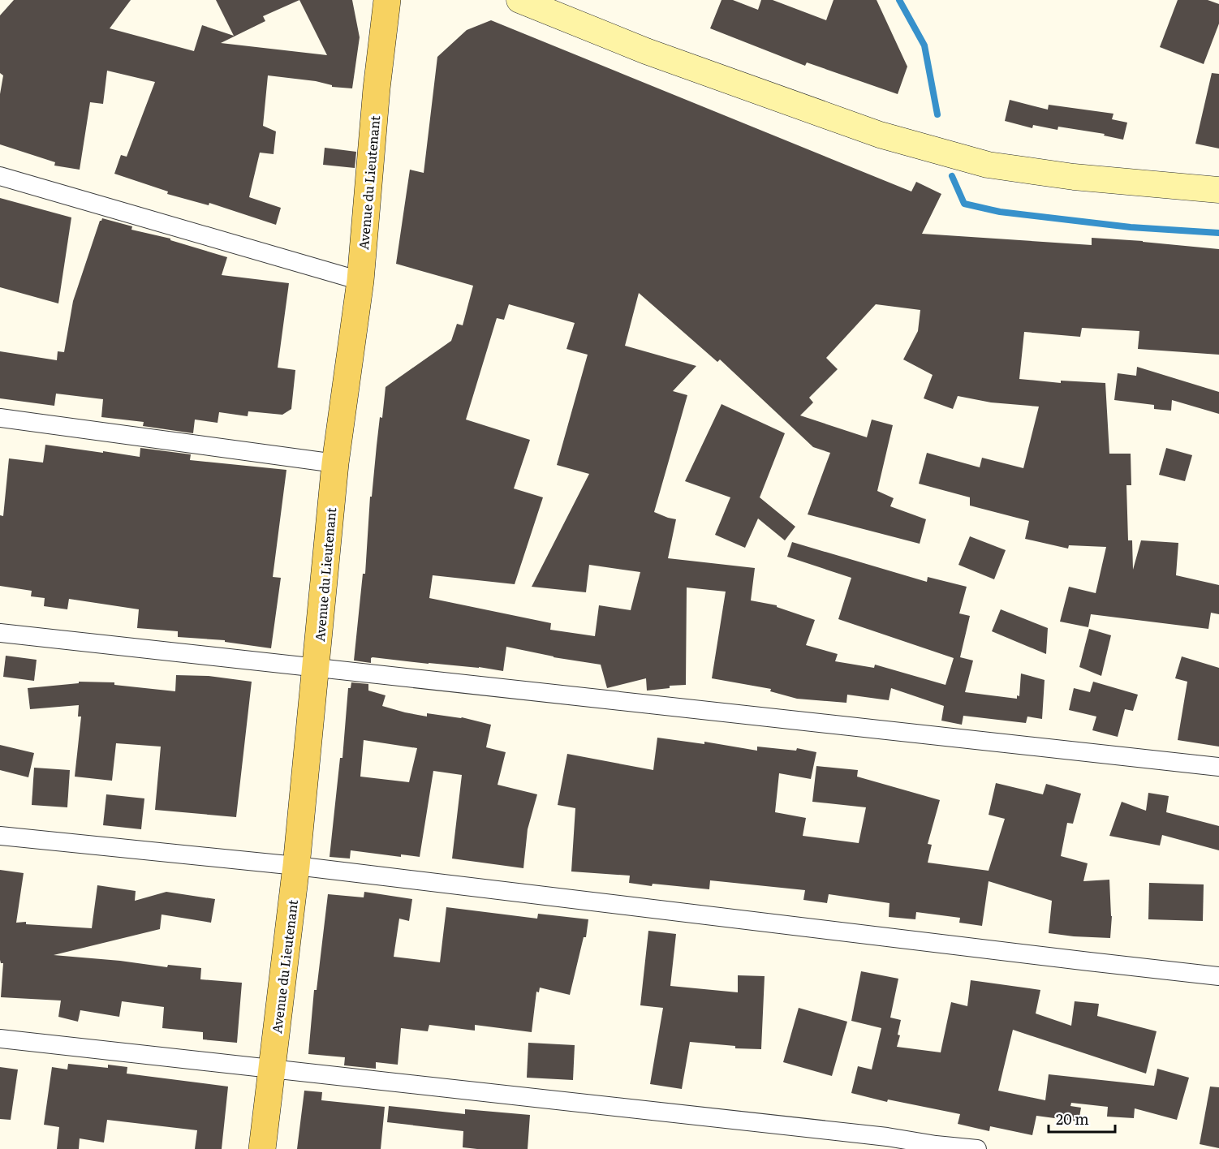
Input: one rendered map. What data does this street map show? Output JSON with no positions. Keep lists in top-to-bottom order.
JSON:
{
  "streets": {
    "main road": ["Avenue du Lieutenant"]
  },
  "scale_bar": "20 m"
}
